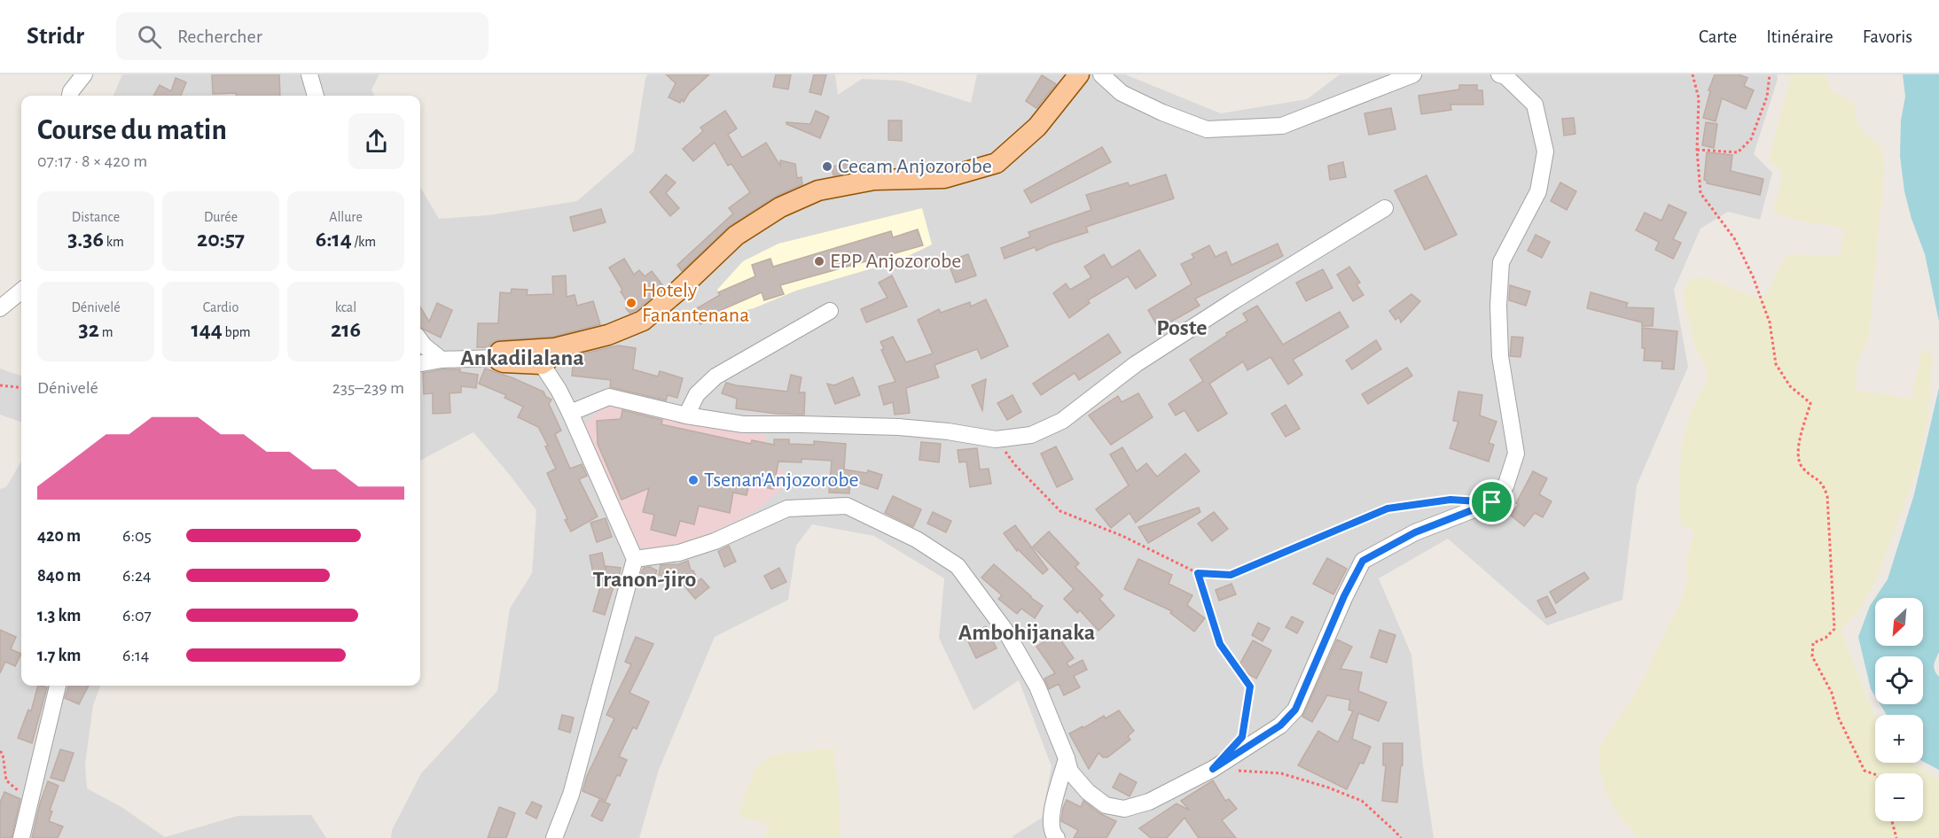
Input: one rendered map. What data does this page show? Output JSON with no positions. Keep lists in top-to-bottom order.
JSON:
{
  "districts": [
    "Poste",
    "Ankadilalana",
    "Tranon-jiro",
    "Ambohijanaka"
  ],
  "places": [
    "Cecam Anjozorobe",
    "EPP Anjozorobe",
    "Hotely Fanantenana",
    "Tsenan'Anjozorobe"
  ],
  "north": "bottom left",
  "page": {
    "header": "Stridr",
    "search": "Rechercher",
    "nav": ["Carte", "Itinéraire", "Favoris"],
    "heading": ["Course du matin", "07:17 · 8 × 420 m"],
    "stats": [
      ["Distance", "3.36 km"],
      ["Durée", "20:57"],
      ["Allure", "6:14 /km"],
      ["Dénivelé", "32 m"],
      ["Cardio", "144 bpm"],
      ["kcal", "216"]
    ],
    "chart": ["Dénivelé", "235–239 m"],
    "list": [
      {
        "name": "420 m",
        "note": "6:05"
      },
      {
        "name": "840 m",
        "note": "6:24"
      },
      {
        "name": "1.3 km",
        "note": "6:07"
      },
      {
        "name": "1.7 km",
        "note": "6:14"
      }
    ],
    "map_buttons": ["+", "−"]
  }
}
